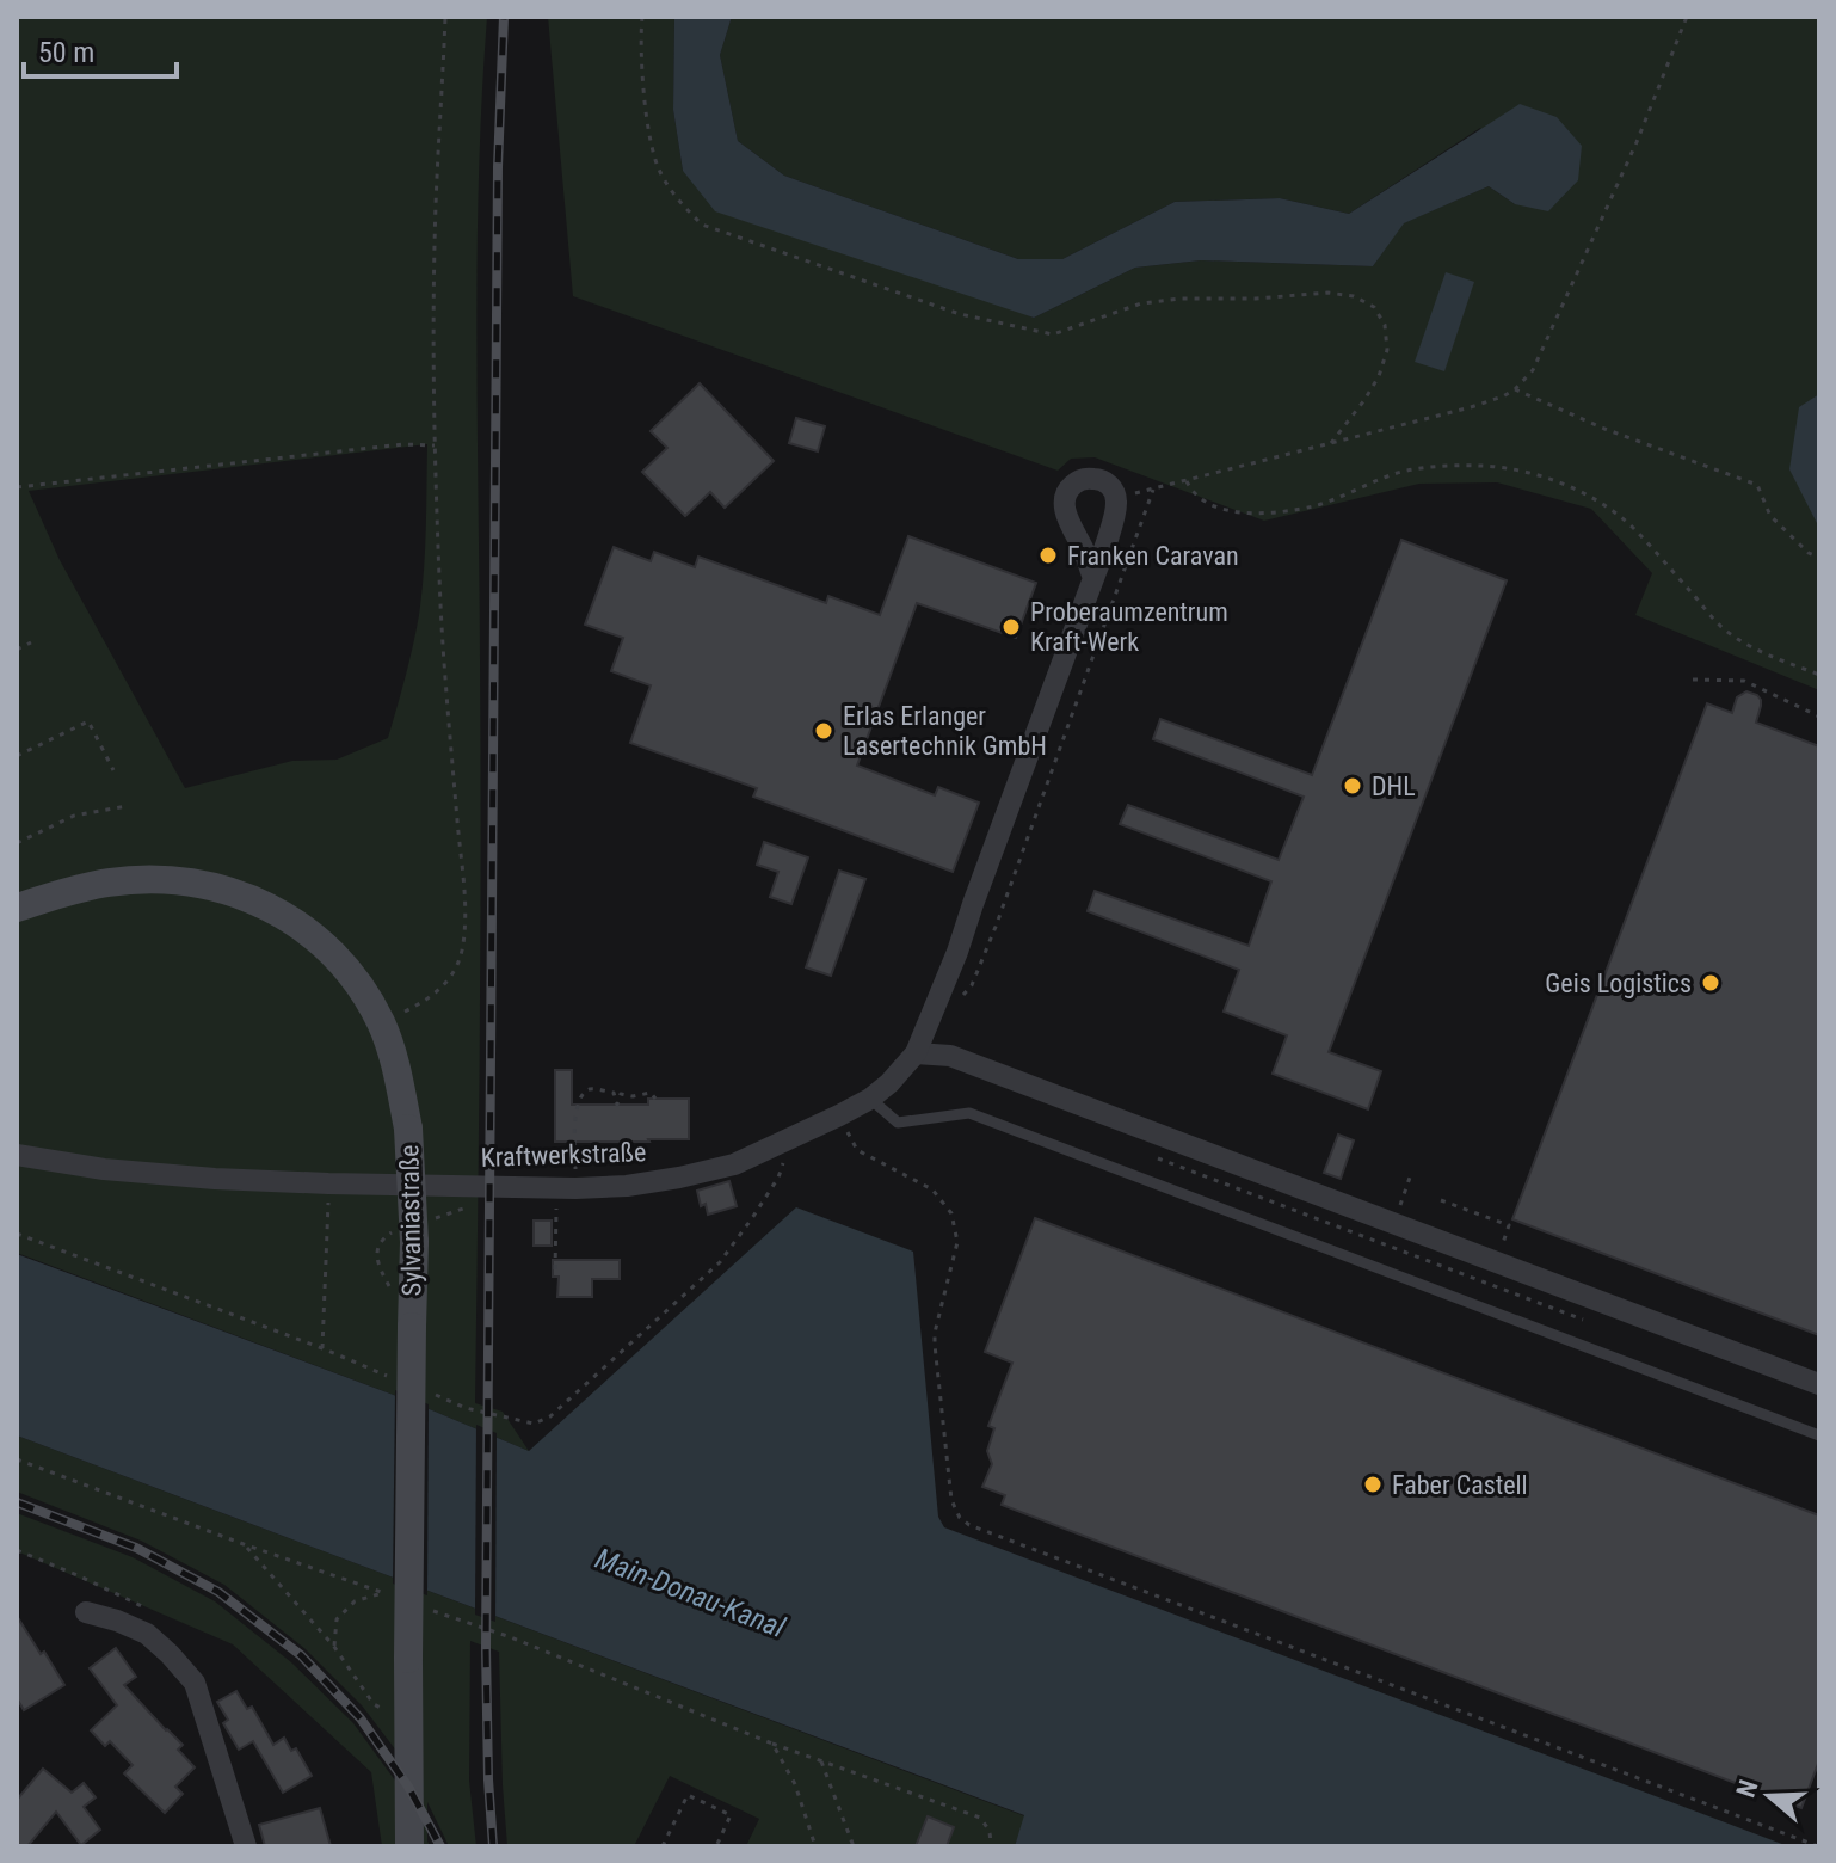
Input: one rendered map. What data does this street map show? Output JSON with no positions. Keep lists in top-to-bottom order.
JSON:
{
  "streets": {
    "street": ["Kraftwerkstraße", "Sylvaniastraße"]
  },
  "water": ["Main-Donau-Kanal"],
  "places": [
    "Franken Caravan",
    "Proberaumzentrum Kraft-Werk",
    "Erlas Erlanger Lasertechnik GmbH",
    "DHL",
    "Geis Logistics",
    "Faber Castell"
  ],
  "scale_bar": "50 m",
  "north": "left"
}
